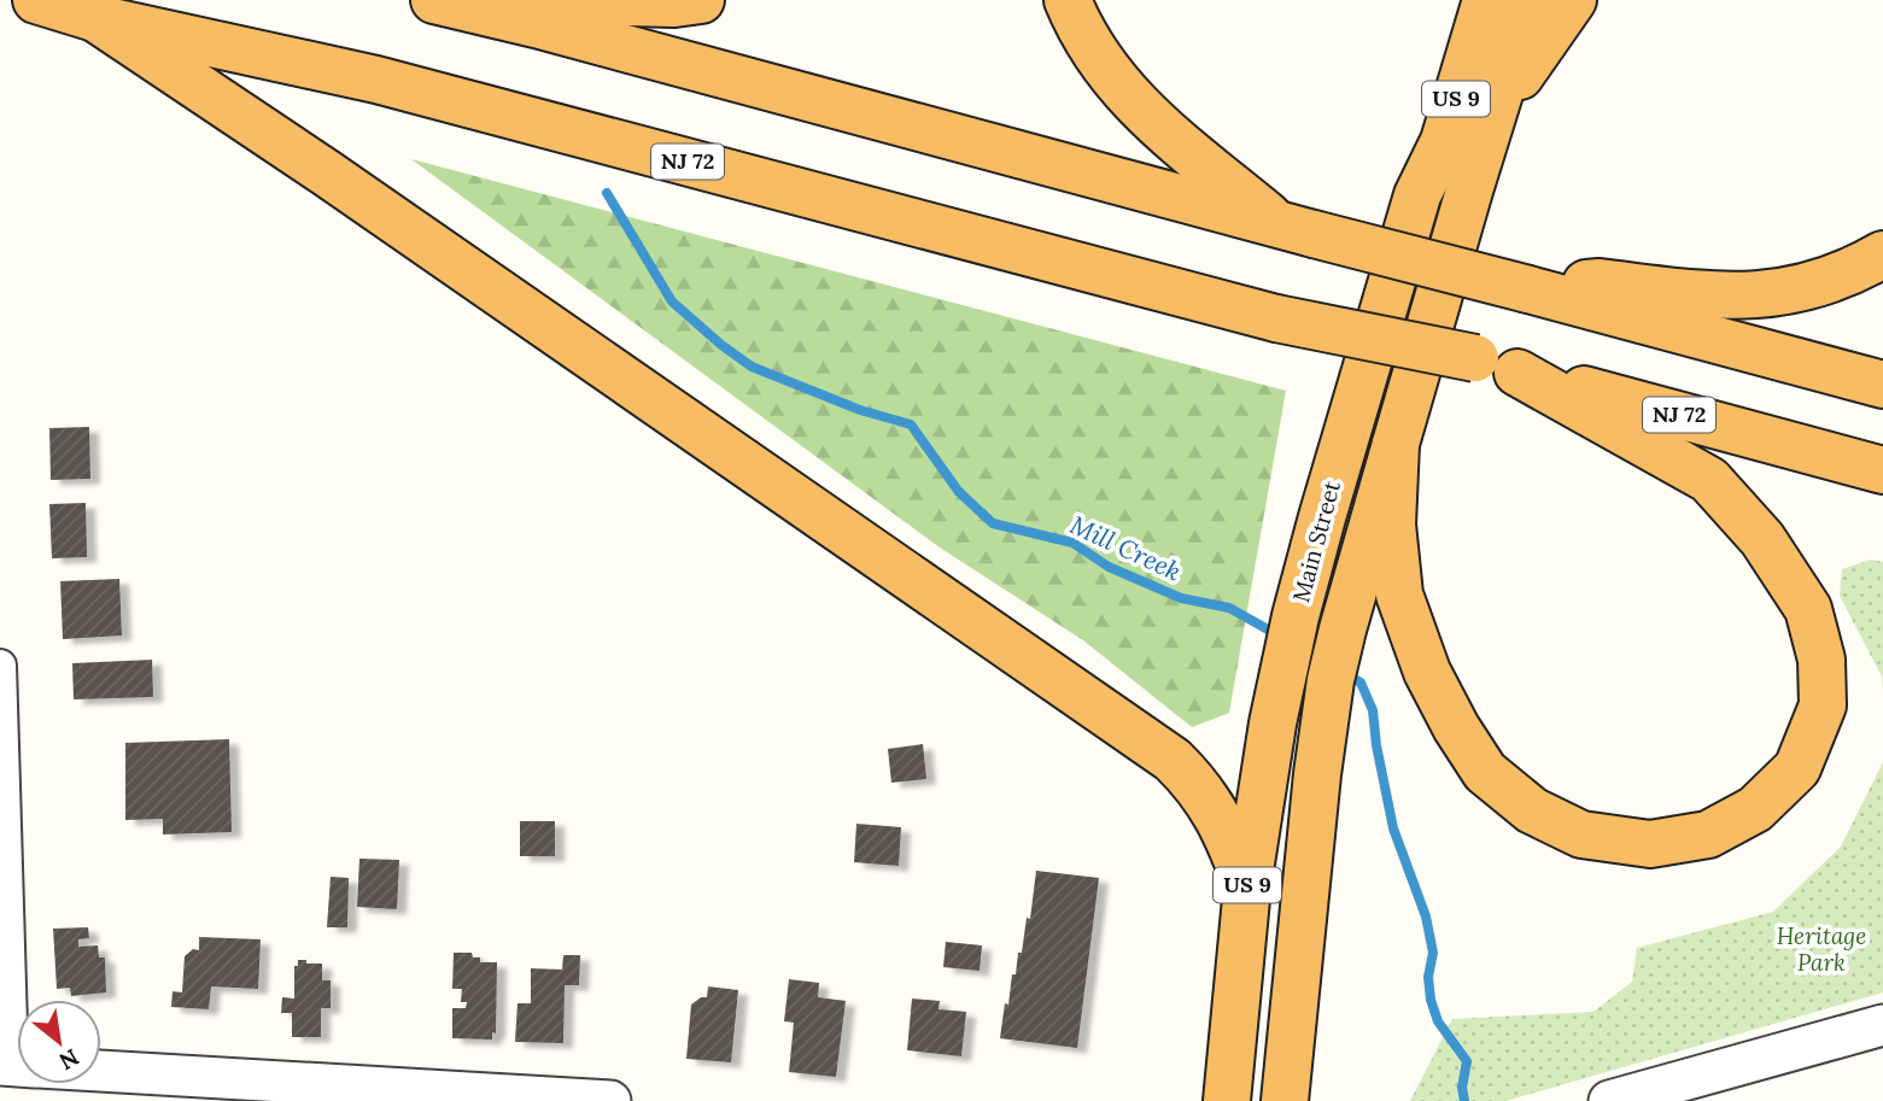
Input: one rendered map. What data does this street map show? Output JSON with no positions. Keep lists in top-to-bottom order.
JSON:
{
  "streets": {
    "highway": ["US 9", "NJ 72", "Main Street"]
  },
  "water": ["Mill Creek"],
  "parks": ["Heritage Park"],
  "north": "bottom right"
}
